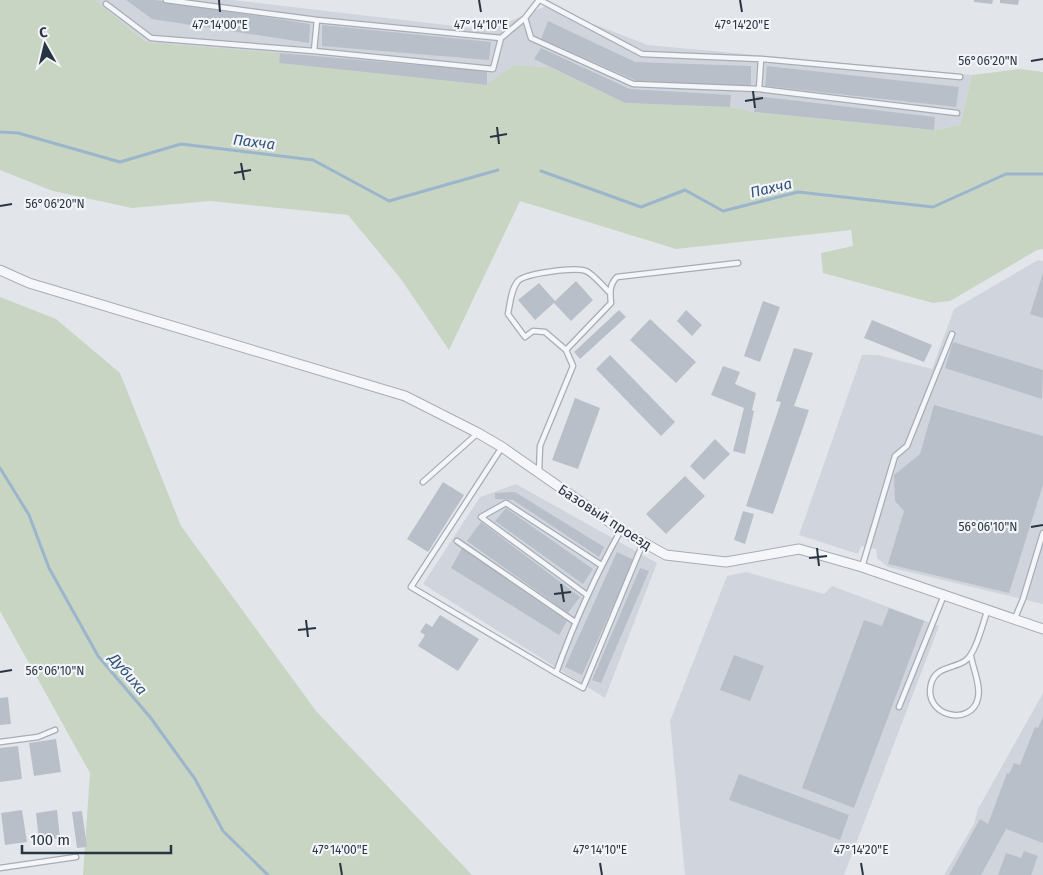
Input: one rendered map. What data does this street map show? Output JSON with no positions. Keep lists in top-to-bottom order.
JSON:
{
  "streets": {
    "street": ["Базовый проезд"]
  },
  "water": ["Пахча", "Дубиха"],
  "scale_bar": "100 m",
  "north": "top",
  "coordinates": [
    "47°14'00\"E",
    "47°14'10\"E",
    "47°14'20\"E",
    "56°06'20\"N",
    "56°06'10\"N"
  ]
}
